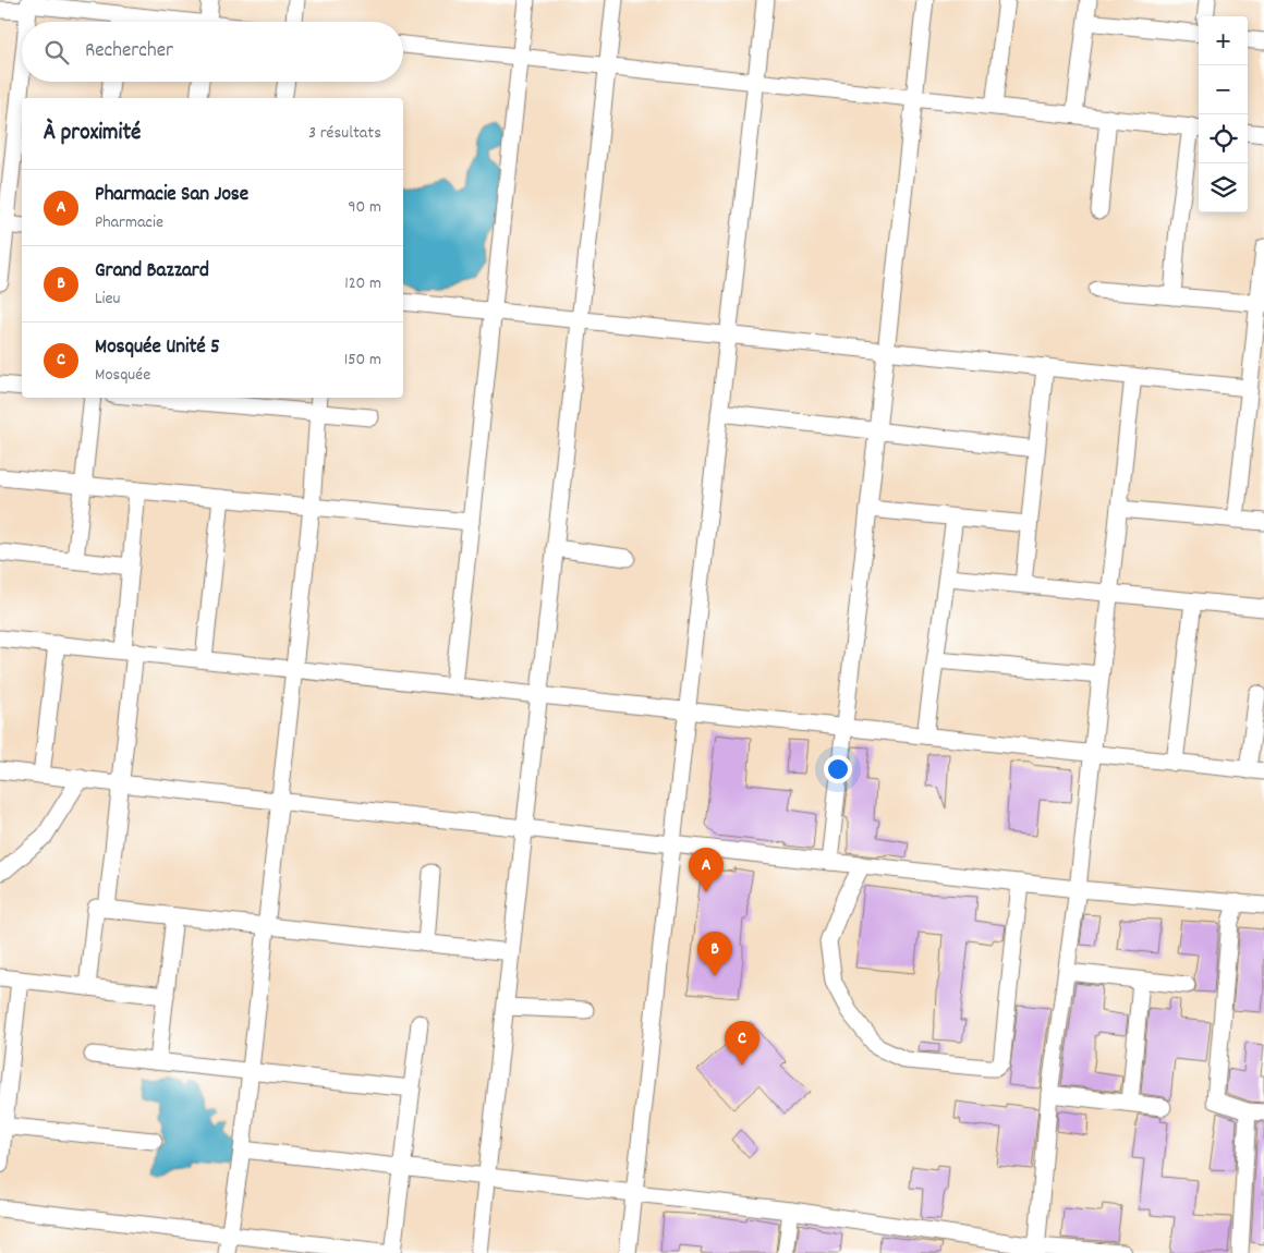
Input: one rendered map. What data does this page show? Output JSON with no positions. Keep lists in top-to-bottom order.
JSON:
{
  "page": {
    "map_buttons": ["+", "−"],
    "search": "Rechercher",
    "heading": ["À proximité", "3 résultats"],
    "list": [
      {
        "mark": "A",
        "name": "Pharmacie San Jose",
        "note": "Pharmacie",
        "value": "90 m"
      },
      {
        "mark": "B",
        "name": "Grand Bazzard",
        "note": "Lieu",
        "value": "120 m"
      },
      {
        "mark": "C",
        "name": "Mosquée Unité 5",
        "note": "Mosquée",
        "value": "150 m"
      }
    ],
    "pins": ["A", "B", "C"]
  }
}
